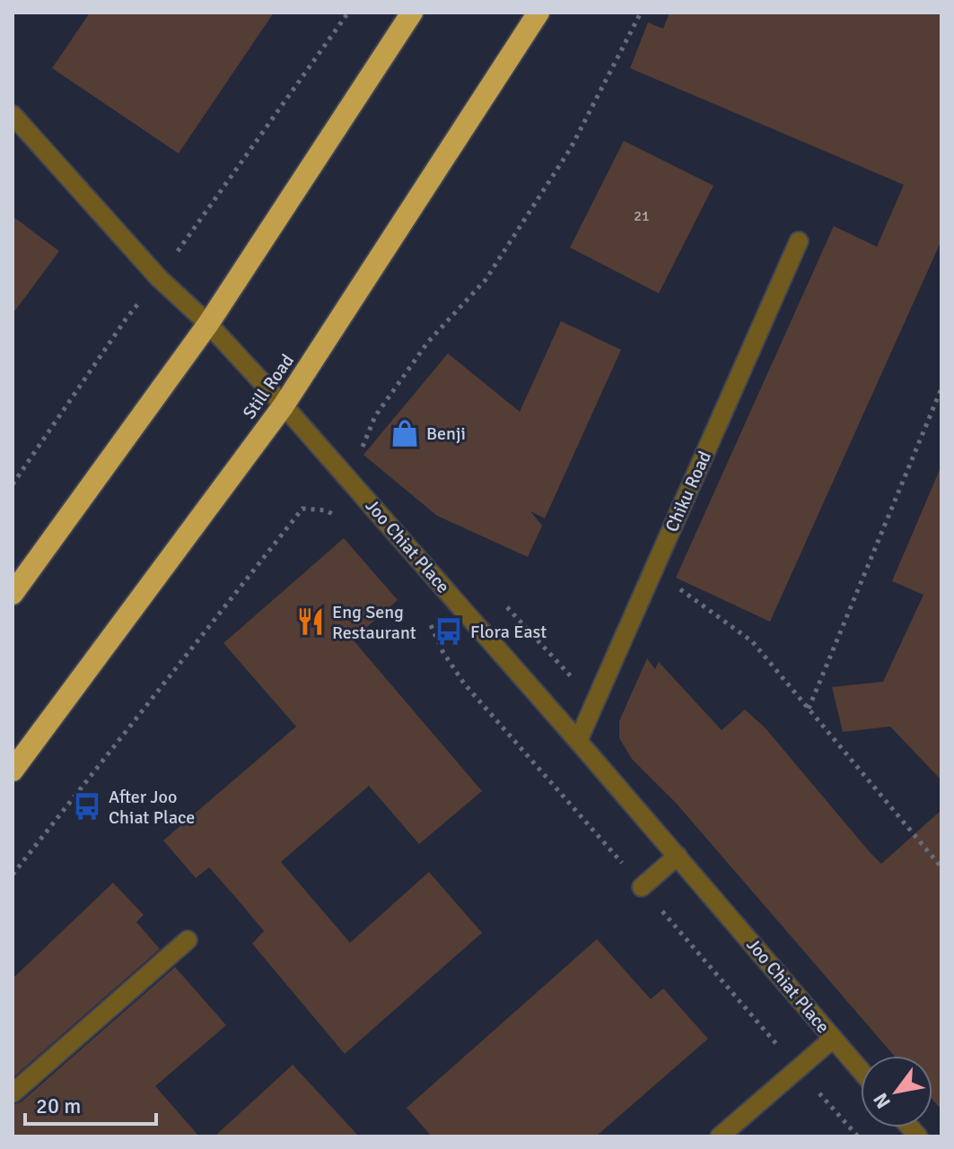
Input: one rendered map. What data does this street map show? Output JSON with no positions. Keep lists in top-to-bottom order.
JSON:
{
  "streets": {
    "highway": ["Still Road"],
    "street": ["Chiku Road", "Joo Chiat Place"]
  },
  "crossings": [
    ["Still Road", "Joo Chiat Place"],
    ["Chiku Road", "Joo Chiat Place"]
  ],
  "places": {
    "shop": ["Benji"],
    "restaurant": ["Eng Seng Restaurant"],
    "bus stop": ["Flora East", "After Joo Chiat Place"]
  },
  "house_numbers": ["21"],
  "scale_bar": "20 m",
  "north": "bottom left"
}
